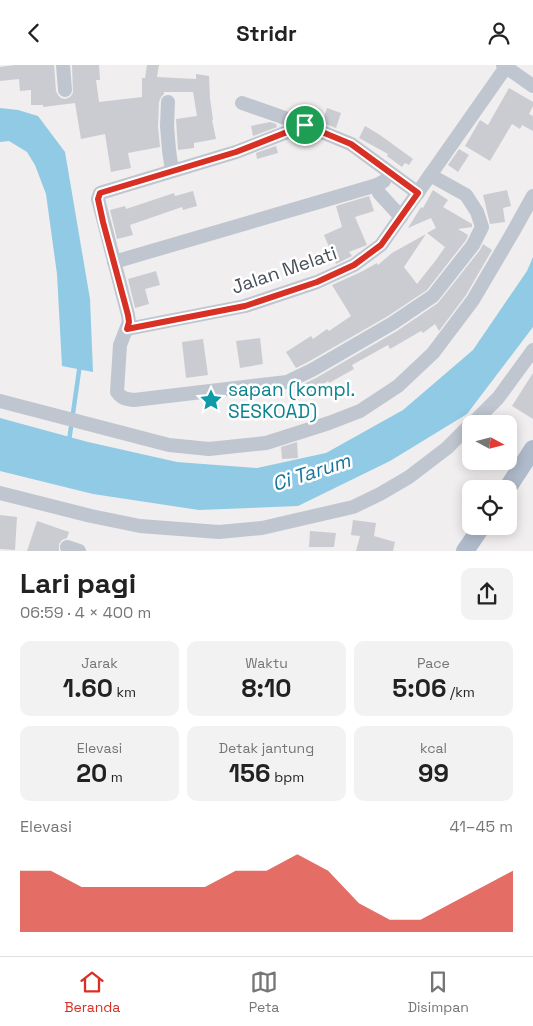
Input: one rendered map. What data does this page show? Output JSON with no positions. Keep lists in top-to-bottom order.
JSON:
{
  "streets": {
    "street": ["Jalan Melati"]
  },
  "water": ["Ci Tarum"],
  "places": {
    "place": ["sapan (kompl. SESKOAD)"]
  },
  "north": "right",
  "page": {
    "header": "Stridr",
    "heading": ["Lari pagi", "06:59 · 4 × 400 m"],
    "stats": [
      ["Jarak", "1.60 km"],
      ["Waktu", "8:10"],
      ["Pace", "5:06 /km"],
      ["Elevasi", "20 m"],
      ["Detak jantung", "156 bpm"],
      ["kcal", "99"]
    ],
    "chart": ["Elevasi", "41–45 m"],
    "tabs": ["Beranda", "Peta", "Disimpan"]
  }
}
